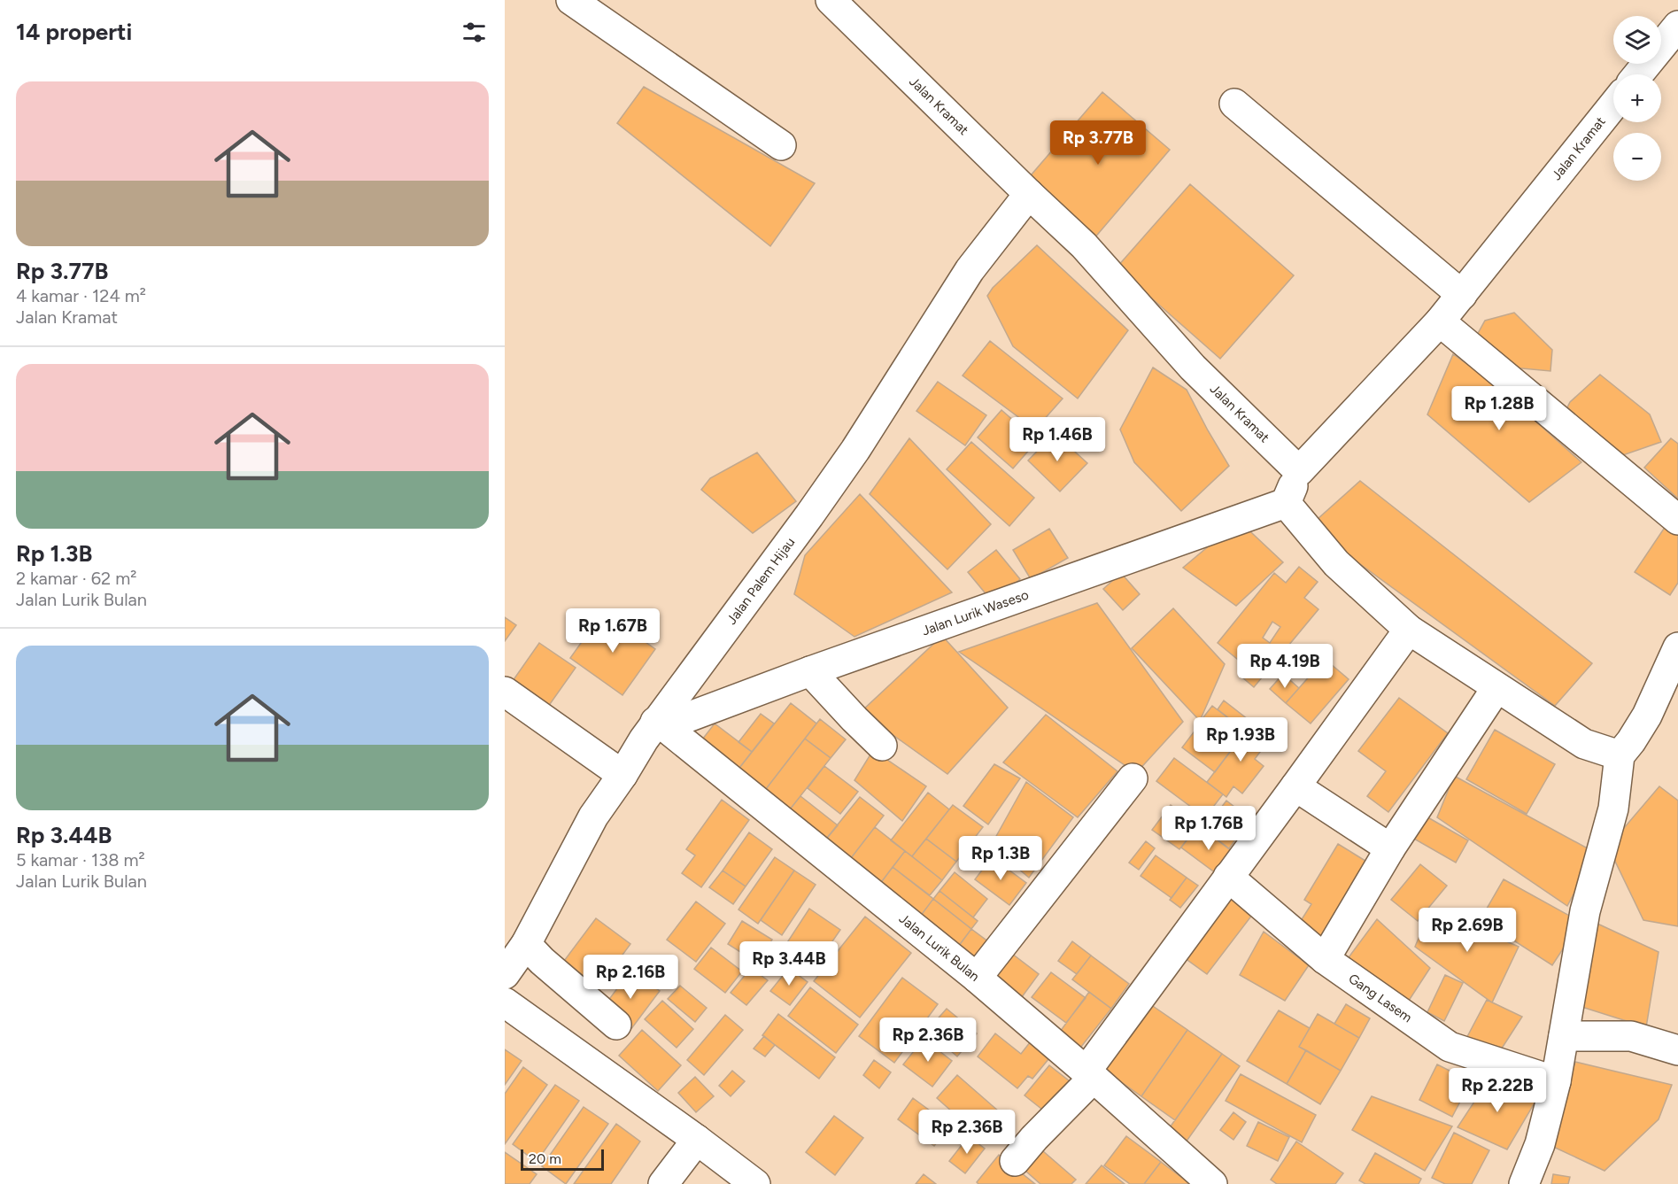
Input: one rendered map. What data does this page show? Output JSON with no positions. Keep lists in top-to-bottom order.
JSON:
{
  "streets": {
    "street": [
      "Jalan Kramat",
      "Jalan Palem Hijau",
      "Jalan Lurik Waseso",
      "Jalan Lurik Bulan",
      "Gang Lasem"
    ]
  },
  "crossings": [
    ["Jalan Kramat", "Jalan Palem Hijau"],
    ["Jalan Palem Hijau", "Jalan Lurik Waseso"],
    ["Jalan Palem Hijau", "Jalan Lurik Bulan"],
    ["Jalan Lurik Waseso", "Jalan Lurik Bulan"]
  ],
  "scale_bar": "20 m",
  "page": {
    "heading": "14 properti",
    "map_buttons": ["+", "−"],
    "list": [
      {
        "name": "Rp 3.77B",
        "note": "4 kamar · 124 m² · Jalan Kramat"
      },
      {
        "name": "Rp 1.3B",
        "note": "2 kamar · 62 m² · Jalan Lurik Bulan"
      },
      {
        "name": "Rp 3.44B",
        "note": "5 kamar · 138 m² · Jalan Lurik Bulan"
      }
    ],
    "price": [
      "Rp 3.77B",
      "Rp 1.28B",
      "Rp 1.46B",
      "Rp 1.67B",
      "Rp 4.19B",
      "Rp 1.93B",
      "Rp 1.76B",
      "Rp 1.3B",
      "Rp 2.69B",
      "Rp 3.44B",
      "Rp 2.16B",
      "Rp 2.36B",
      "Rp 2.22B",
      "Rp 2.36B"
    ],
    "scale": "20 m"
  }
}
